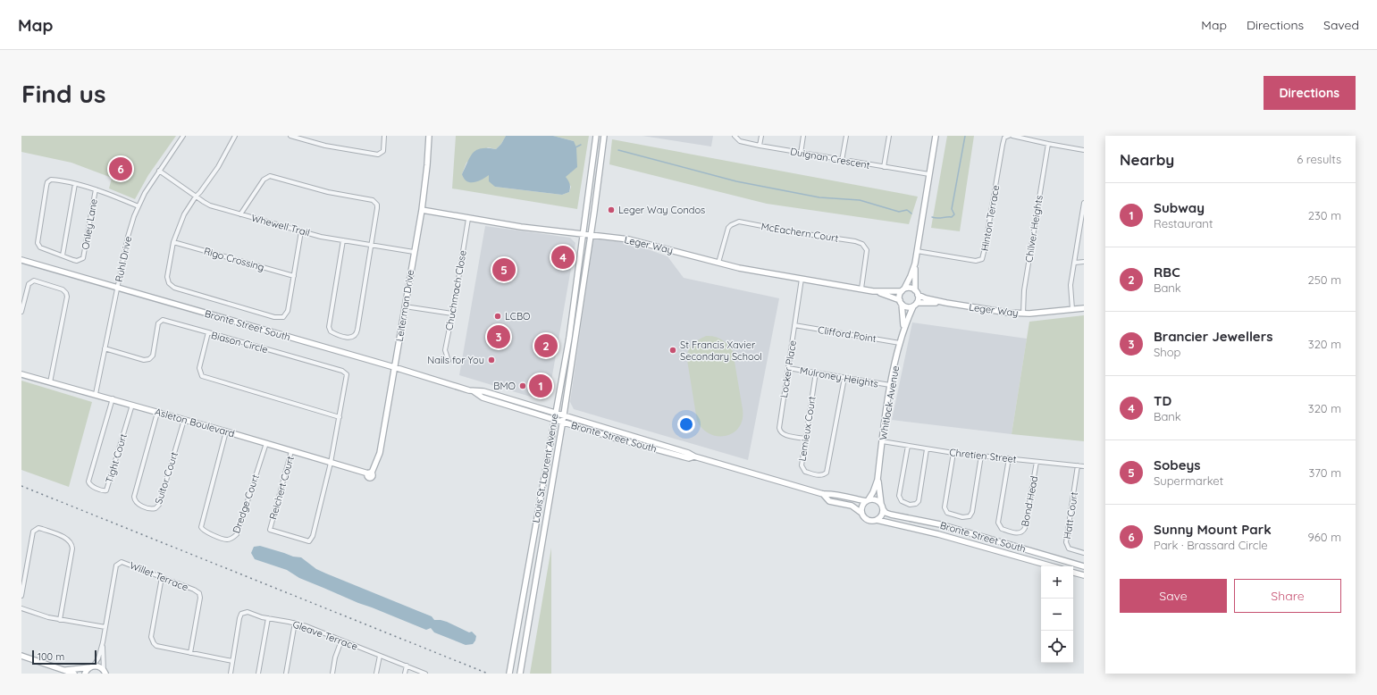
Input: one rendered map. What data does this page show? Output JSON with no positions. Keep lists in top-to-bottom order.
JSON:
{
  "streets": {
    "main road": [
      "Leger Way",
      "Leiterman Drive",
      "Bronte Street South",
      "Whitlock Avenue",
      "Asleton Boulevard",
      "Louis St. Laurent Avenue"
    ],
    "street": [
      "Duignan Crescent",
      "Hinton Terrace",
      "Onley Lane",
      "Whewell Trail",
      "Chilver Heights",
      "McEachern Court",
      "Ruhl Drive",
      "Rigo Crossing",
      "Chuchmach Close",
      "Clifford Point",
      "Biason Circle",
      "Locker Place",
      "Mulroney Heights",
      "Lemieux Court",
      "Chretien Street",
      "Tight Court",
      "Suitor Court",
      "Reichert Court",
      "Bond Head",
      "Dredge Court",
      "Hatt Court",
      "Willet Terrace",
      "Gleave Terrace"
    ]
  },
  "crossings": [
    ["Whewell Trail", "Ruhl Drive"],
    ["Whewell Trail", "Leiterman Drive"],
    ["Chilver Heights", "Leger Way"],
    ["McEachern Court", "Leger Way"],
    ["Leger Way", "Chuchmach Close"],
    ["Leger Way", "Leiterman Drive"],
    ["Leger Way", "Locker Place"],
    ["Leger Way", "Whitlock Avenue"],
    ["Leger Way", "Louis St. Laurent Avenue"],
    ["Ruhl Drive", "Bronte Street South"],
    ["Ruhl Drive", "Asleton Boulevard"],
    ["Leiterman Drive", "Bronte Street South"],
    ["Leiterman Drive", "Asleton Boulevard"],
    ["Bronte Street South", "Whitlock Avenue"],
    ["Bronte Street South", "Louis St. Laurent Avenue"],
    ["Clifford Point", "Locker Place"],
    ["Clifford Point", "Whitlock Avenue"],
    ["Biason Circle", "Asleton Boulevard"],
    ["Biason Circle", "Reichert Court"],
    ["Locker Place", "Mulroney Heights"],
    ["Locker Place", "Lemieux Court"],
    ["Mulroney Heights", "Whitlock Avenue"],
    ["Mulroney Heights", "Lemieux Court"],
    ["Whitlock Avenue", "Chretien Street"],
    ["Asleton Boulevard", "Tight Court"],
    ["Asleton Boulevard", "Suitor Court"],
    ["Asleton Boulevard", "Reichert Court"],
    ["Asleton Boulevard", "Dredge Court"],
    ["Chretien Street", "Bond Head"],
    ["Chretien Street", "Hatt Court"]
  ],
  "places": [
    "Leger Way Condos",
    "LCBO",
    "St Francis Xavier Secondary School",
    "Nails for You",
    "BMO"
  ],
  "scale_bar": "100 m",
  "page": {
    "header": "Map",
    "nav": ["Map", "Directions", "Saved"],
    "buttons": [
      "Directions",
      ["Save", "Share"]
    ],
    "title": "Find us",
    "heading": ["Nearby", "6 results"],
    "pins": [
      "6",
      "4",
      "5",
      "3",
      "2",
      "1"
    ],
    "list": [
      {
        "mark": "1",
        "name": "Subway",
        "note": "Restaurant",
        "value": "230 m"
      },
      {
        "mark": "2",
        "name": "RBC",
        "note": "Bank",
        "value": "250 m"
      },
      {
        "mark": "3",
        "name": "Brancier Jewellers",
        "note": "Shop",
        "value": "320 m"
      },
      {
        "mark": "4",
        "name": "TD",
        "note": "Bank",
        "value": "320 m"
      },
      {
        "mark": "5",
        "name": "Sobeys",
        "note": "Supermarket",
        "value": "370 m"
      },
      {
        "mark": "6",
        "name": "Sunny Mount Park",
        "note": "Park · Brassard Circle",
        "value": "960 m"
      }
    ],
    "map_buttons": ["+", "−"],
    "scale": "100 m"
  }
}
